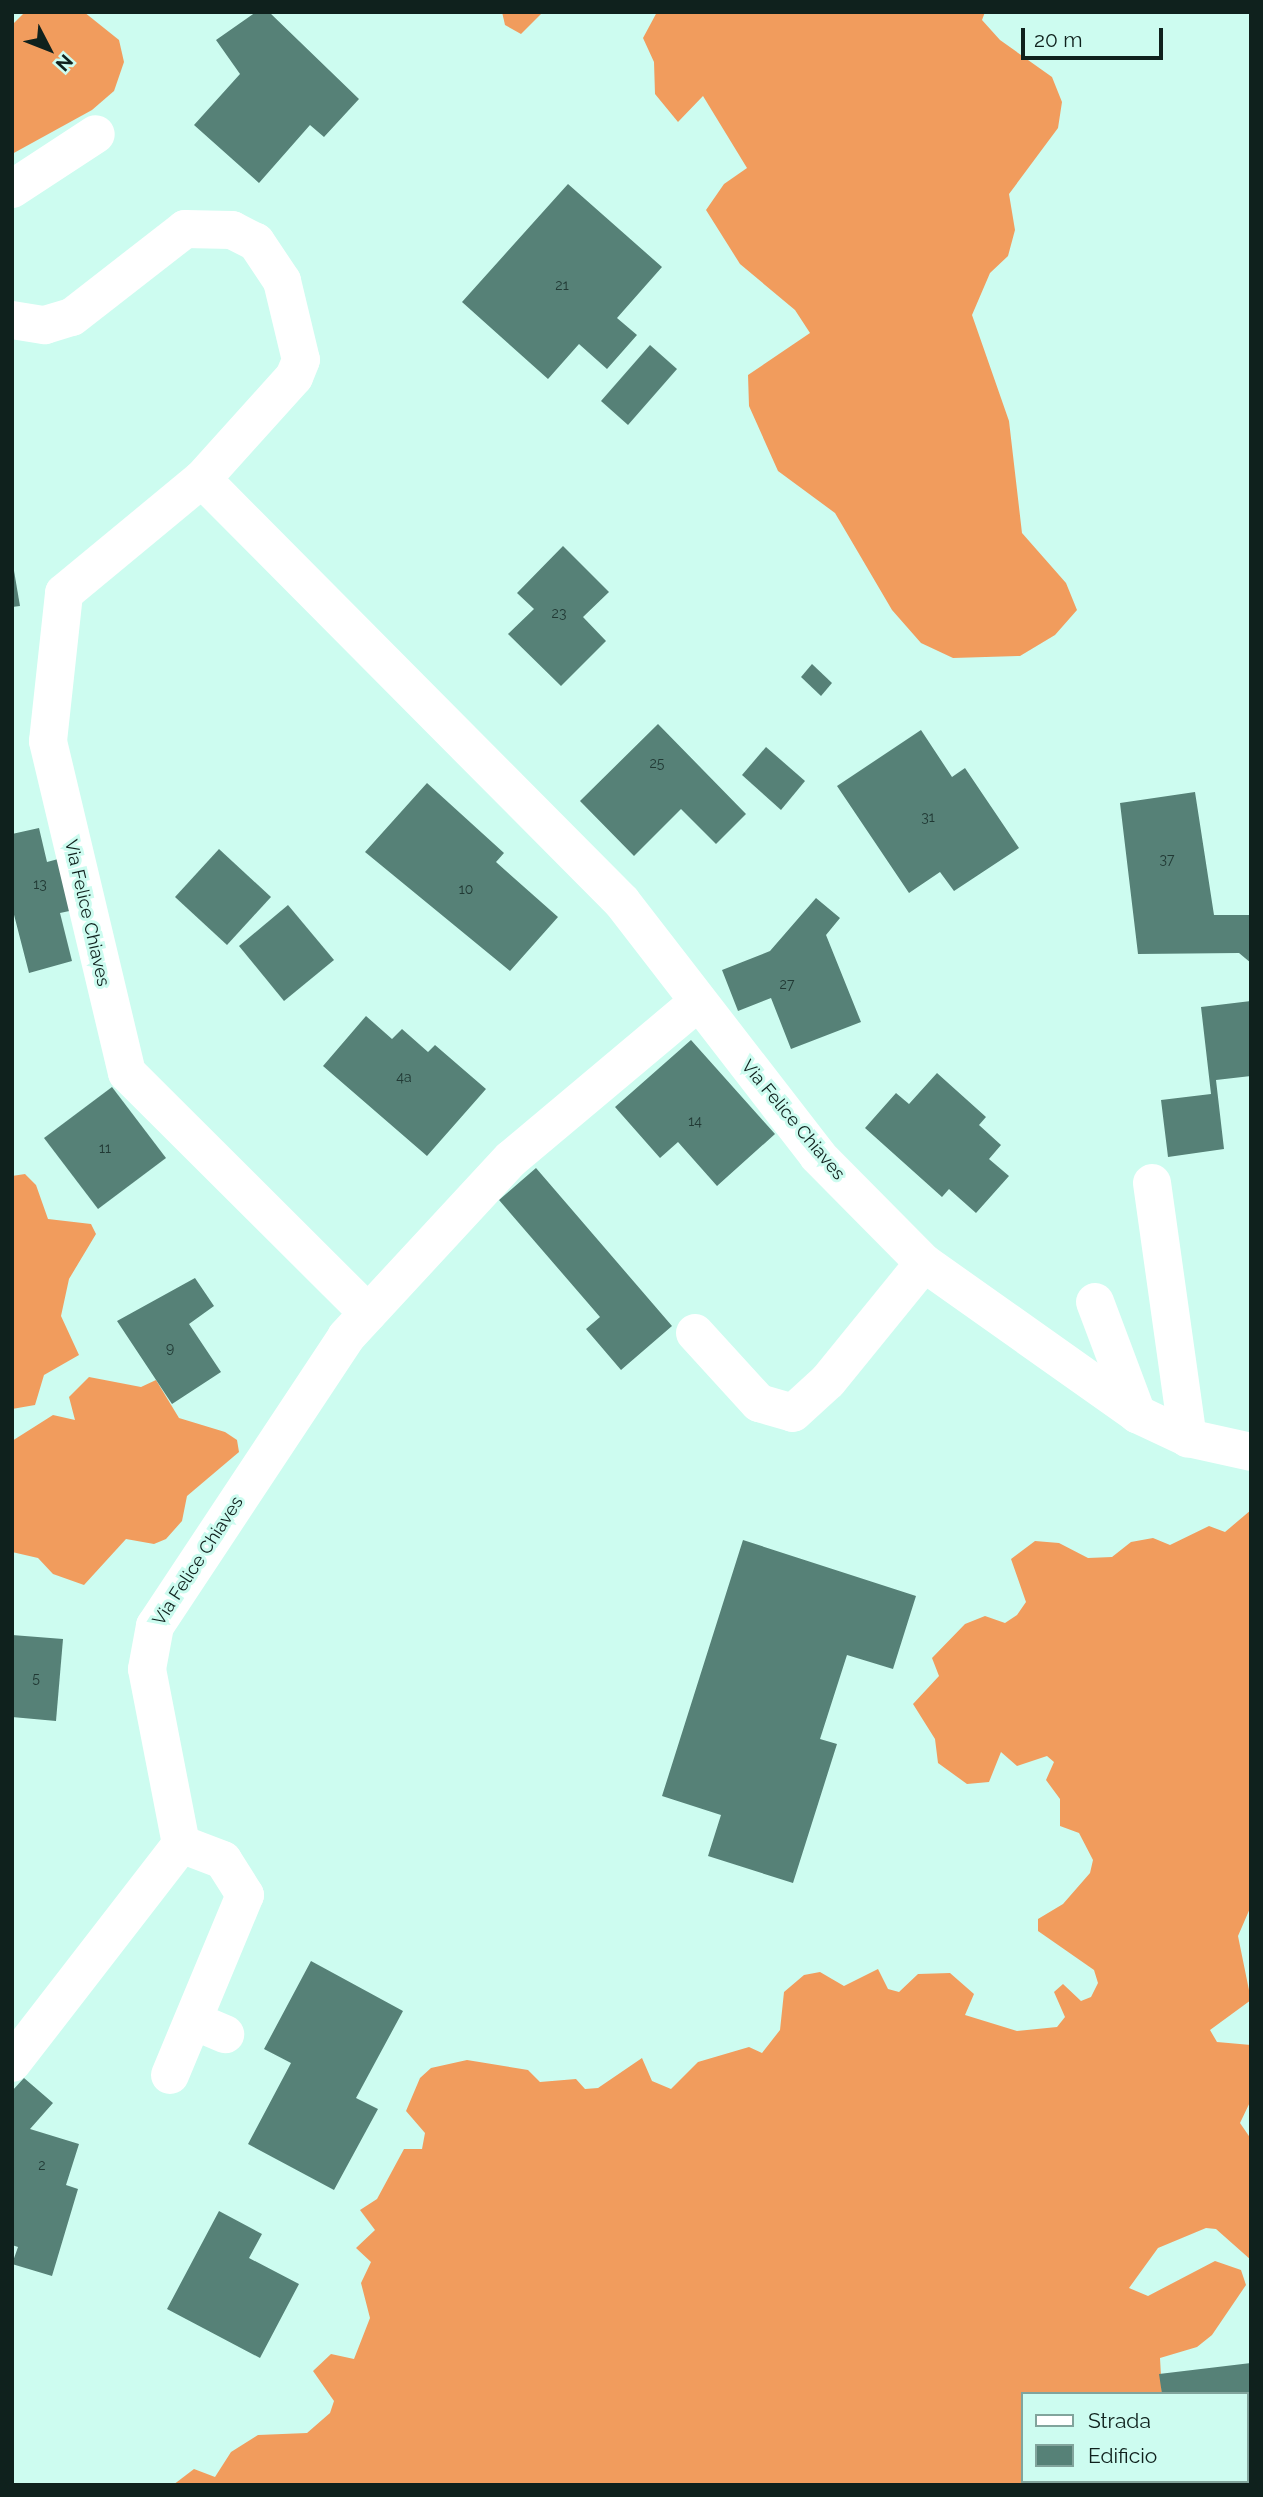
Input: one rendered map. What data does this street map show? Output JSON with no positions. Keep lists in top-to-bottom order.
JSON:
{
  "streets": {
    "street": ["Via Felice Chiaves"]
  },
  "house_numbers": [
    "21",
    "23",
    "25",
    "31",
    "37",
    "13",
    "10",
    "27",
    "4a",
    "14",
    "11",
    "9",
    "5",
    "2"
  ],
  "legend": ["Strada", "Edificio"],
  "scale_bar": "20 m",
  "north": "bottom right"
}
